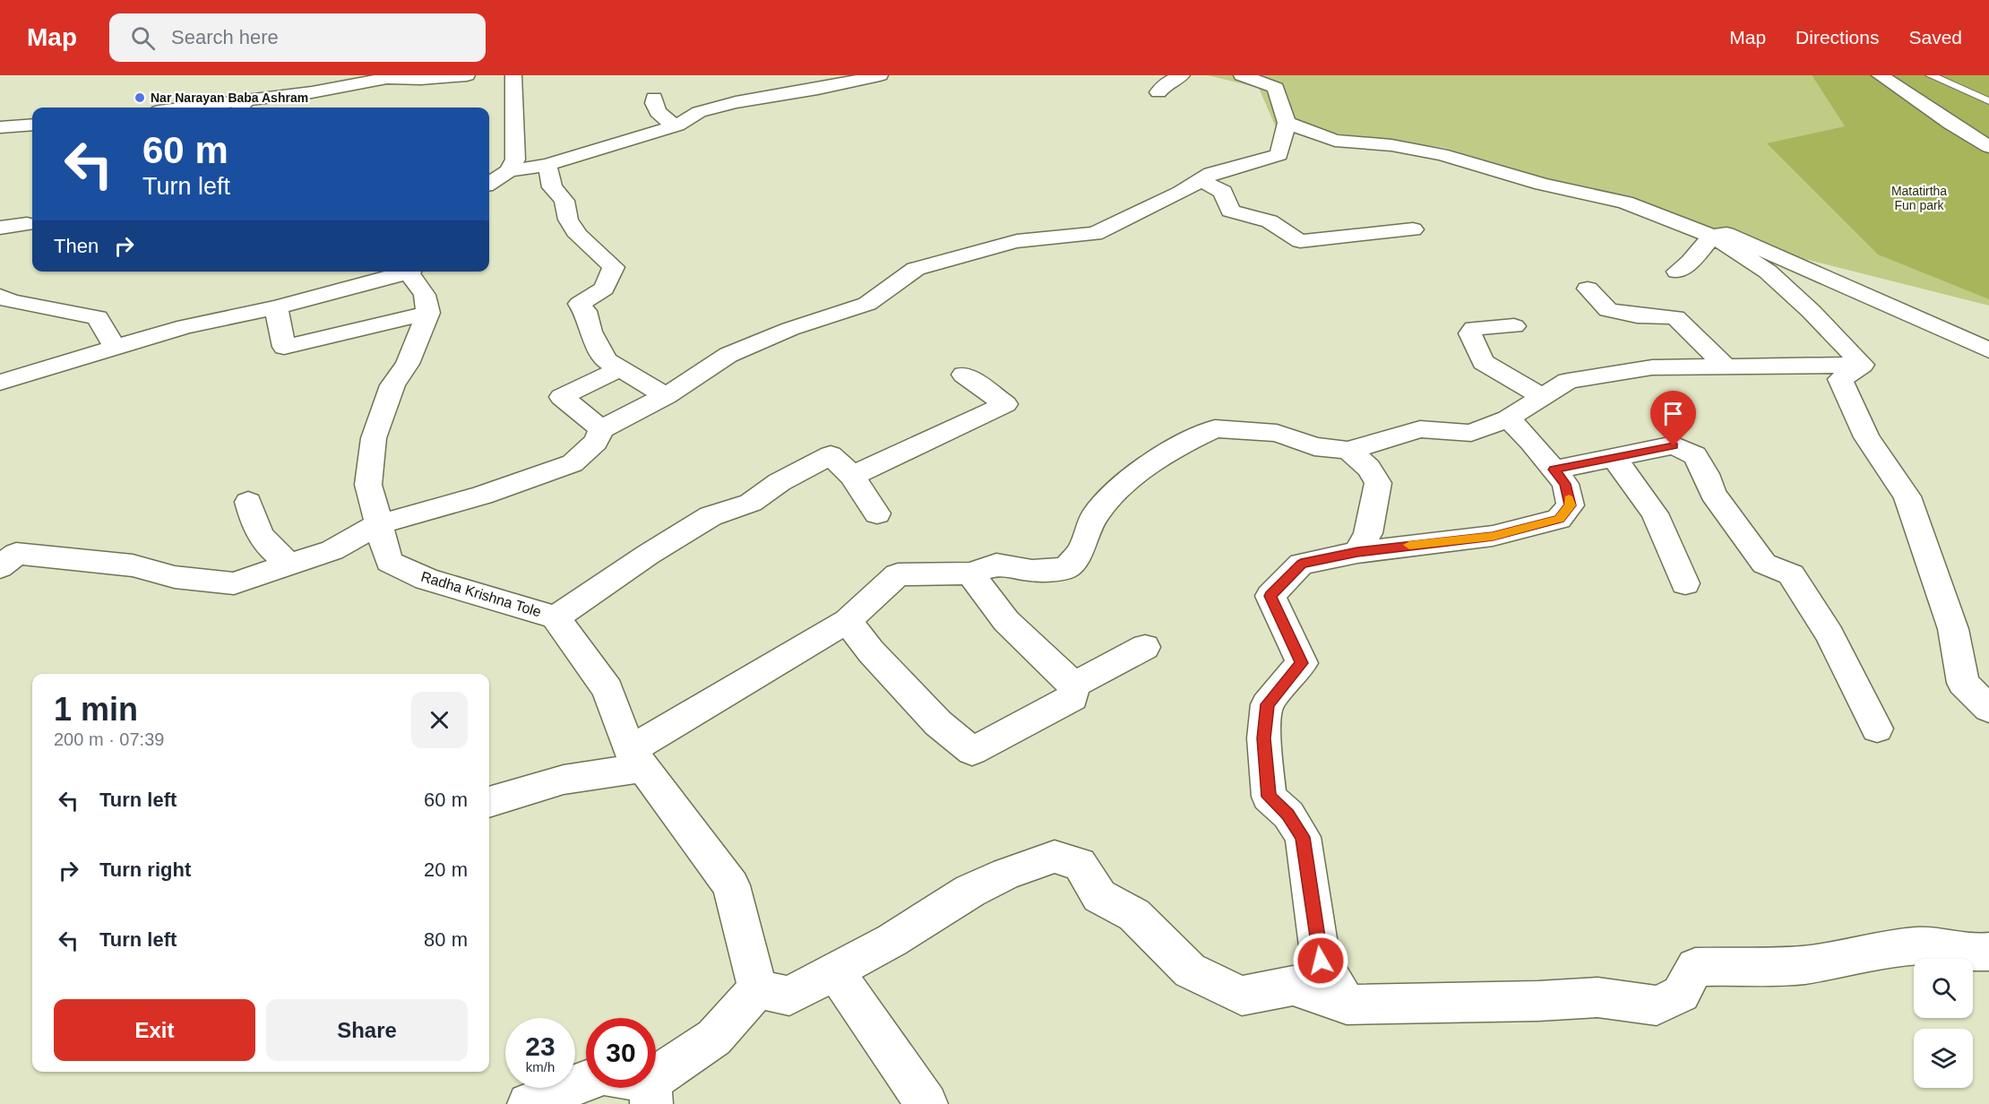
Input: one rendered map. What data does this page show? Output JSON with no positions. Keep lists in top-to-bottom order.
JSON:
{
  "streets": {
    "street": ["Radha Krishna Tole"]
  },
  "parks": ["Matatirtha Fun park"],
  "places": ["Nar Narayan Baba Ashram"],
  "page": {
    "header": "Map",
    "search": "Search here",
    "nav": ["Map", "Directions", "Saved"],
    "turn": ["60 m", "Turn left"],
    "then": "Then",
    "heading": ["1 min", "200 m · 07:39"],
    "list": [
      {
        "name": "Turn left",
        "value": "60 m"
      },
      {
        "name": "Turn right",
        "value": "20 m"
      },
      {
        "name": "Turn left",
        "value": "80 m"
      }
    ],
    "buttons": ["Exit", "Share"],
    "speed": "23 km/h",
    "limit": "30"
  }
}
